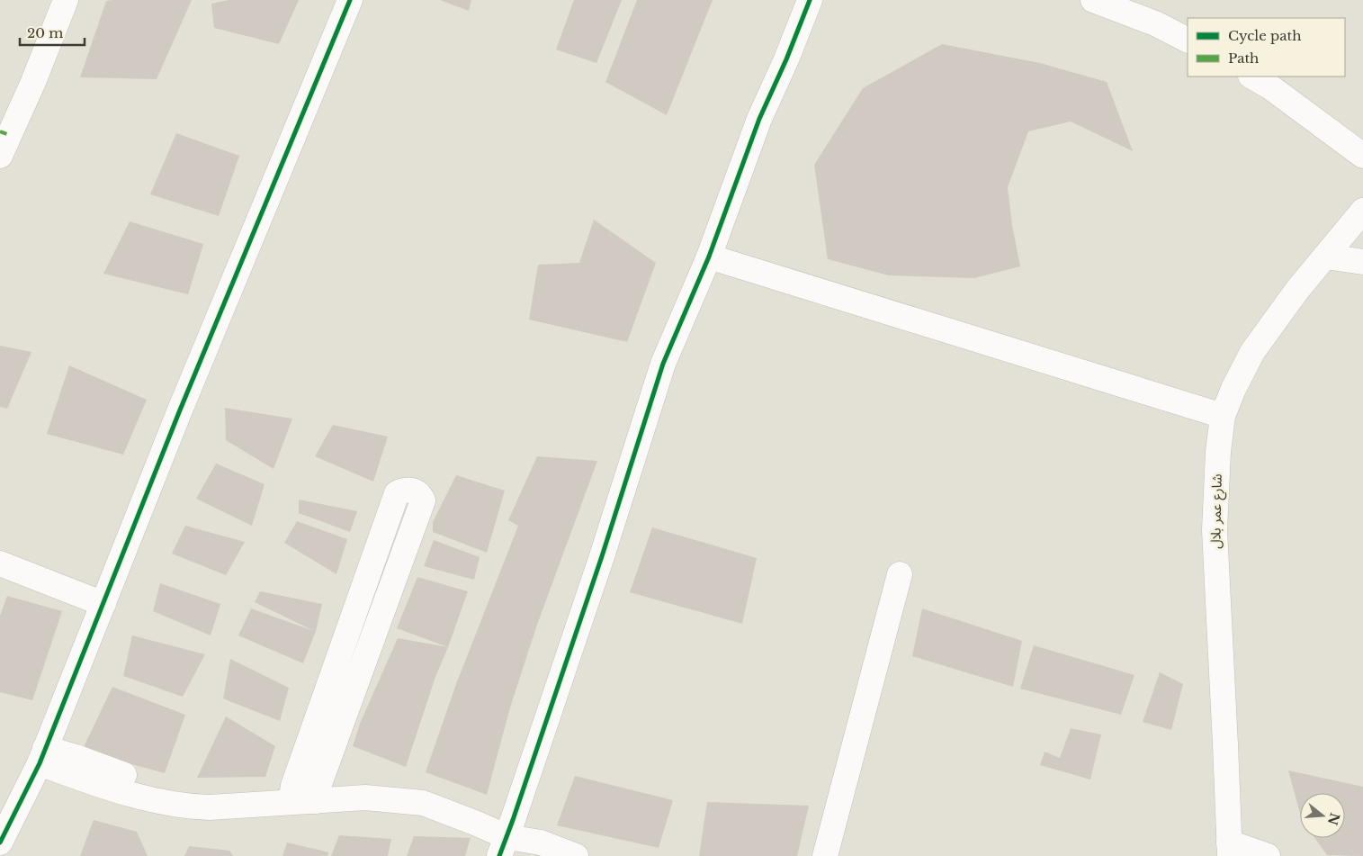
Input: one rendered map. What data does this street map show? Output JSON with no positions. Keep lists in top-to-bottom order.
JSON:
{
  "streets": {
    "street": ["شارع عمر بلال"]
  },
  "legend": ["Cycle path", "Path"],
  "scale_bar": "20 m",
  "north": "right"
}
